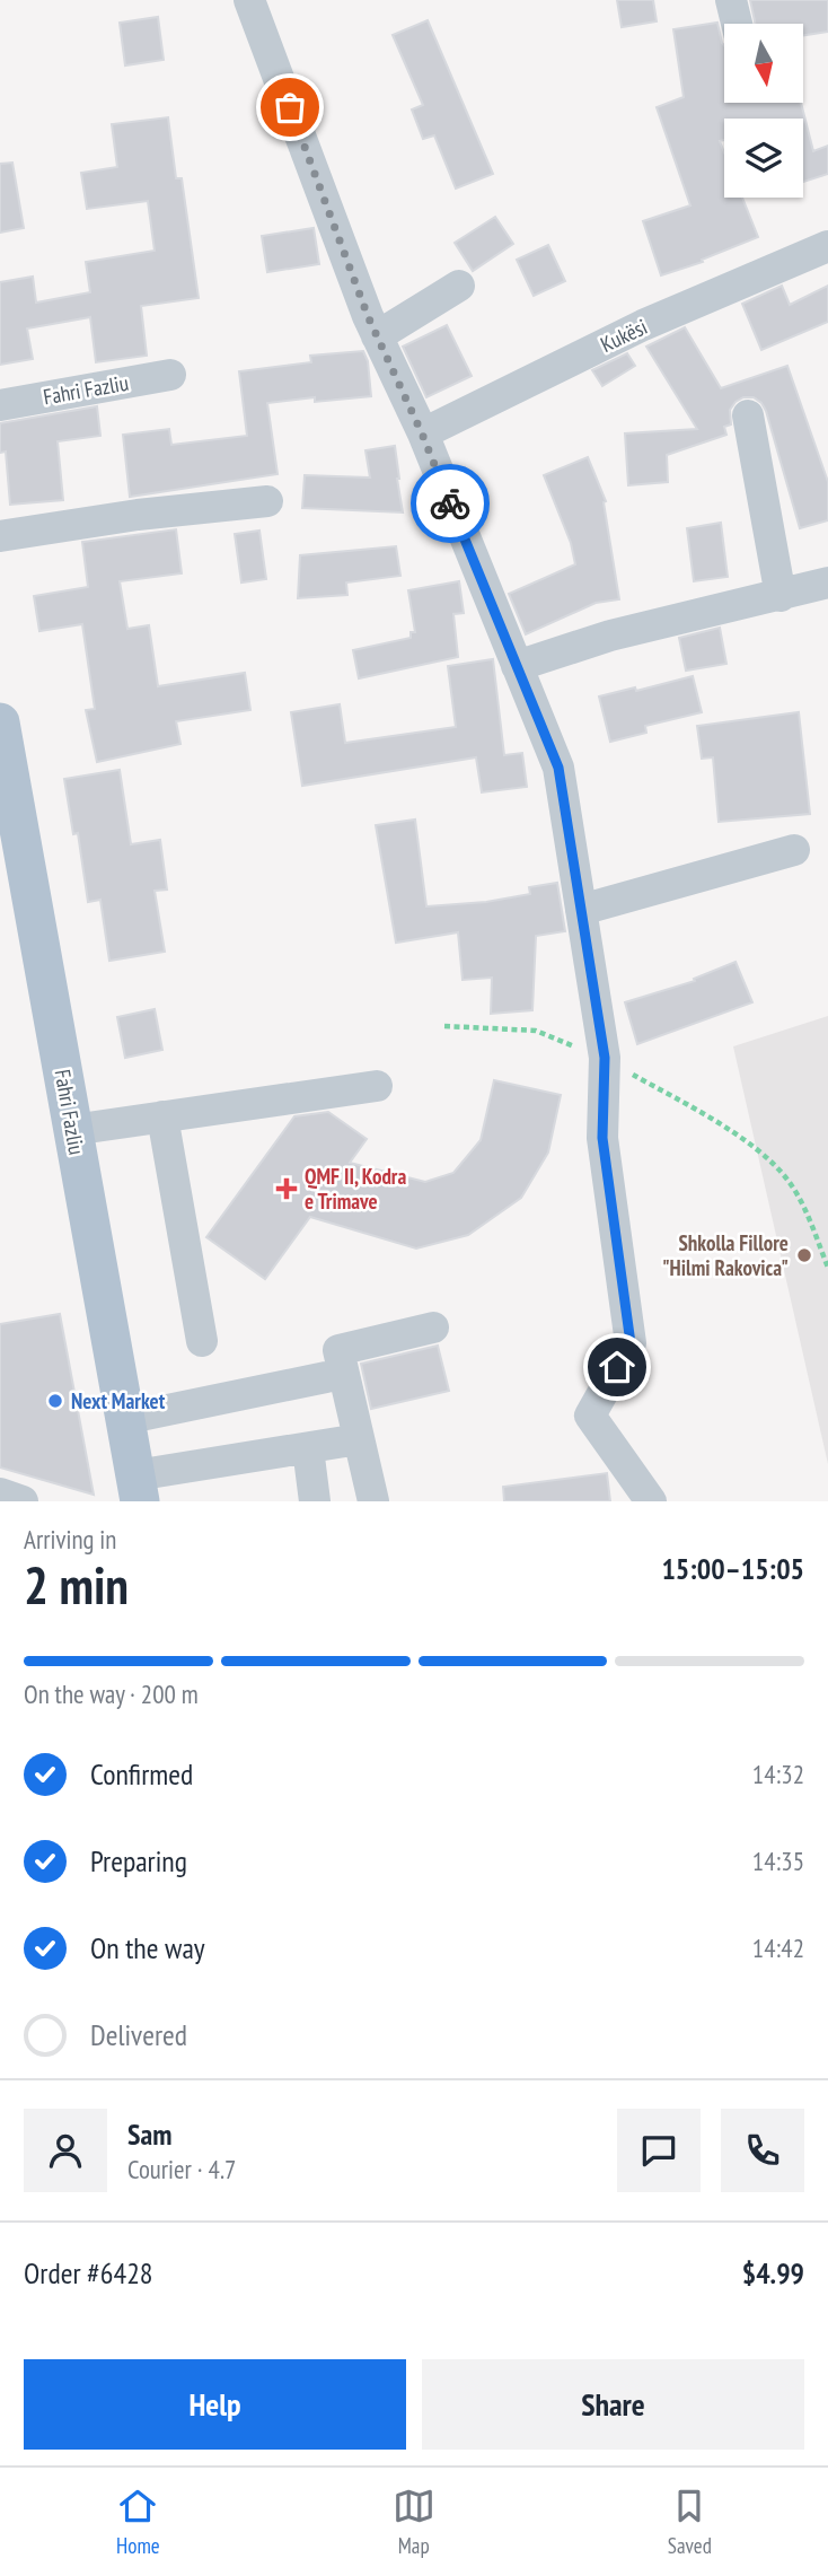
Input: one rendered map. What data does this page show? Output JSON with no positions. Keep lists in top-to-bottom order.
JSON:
{
  "streets": {
    "main road": ["Fahri Fazliu"],
    "street": ["Kukësi"]
  },
  "places": {
    "health": ["QMF II, Kodra e Trimave"],
    "other": ["Shkolla Fillore \"Hilmi Rakovica\"", "Next Market"]
  },
  "north": "bottom",
  "page": {
    "heading": ["2 min", "Arriving in", "15:00–15:05"],
    "panel": [
      "Sam",
      "Courier · 4.7",
      "Order #6428",
      "$4.99"
    ],
    "bar": "On the way · 200 m",
    "list": [
      ["Confirmed", "14:32"],
      ["Preparing", "14:35"],
      ["On the way", "14:42"],
      "Delivered"
    ],
    "buttons": ["Help", "Share"],
    "tabs": ["Home", "Map", "Saved"]
  }
}
